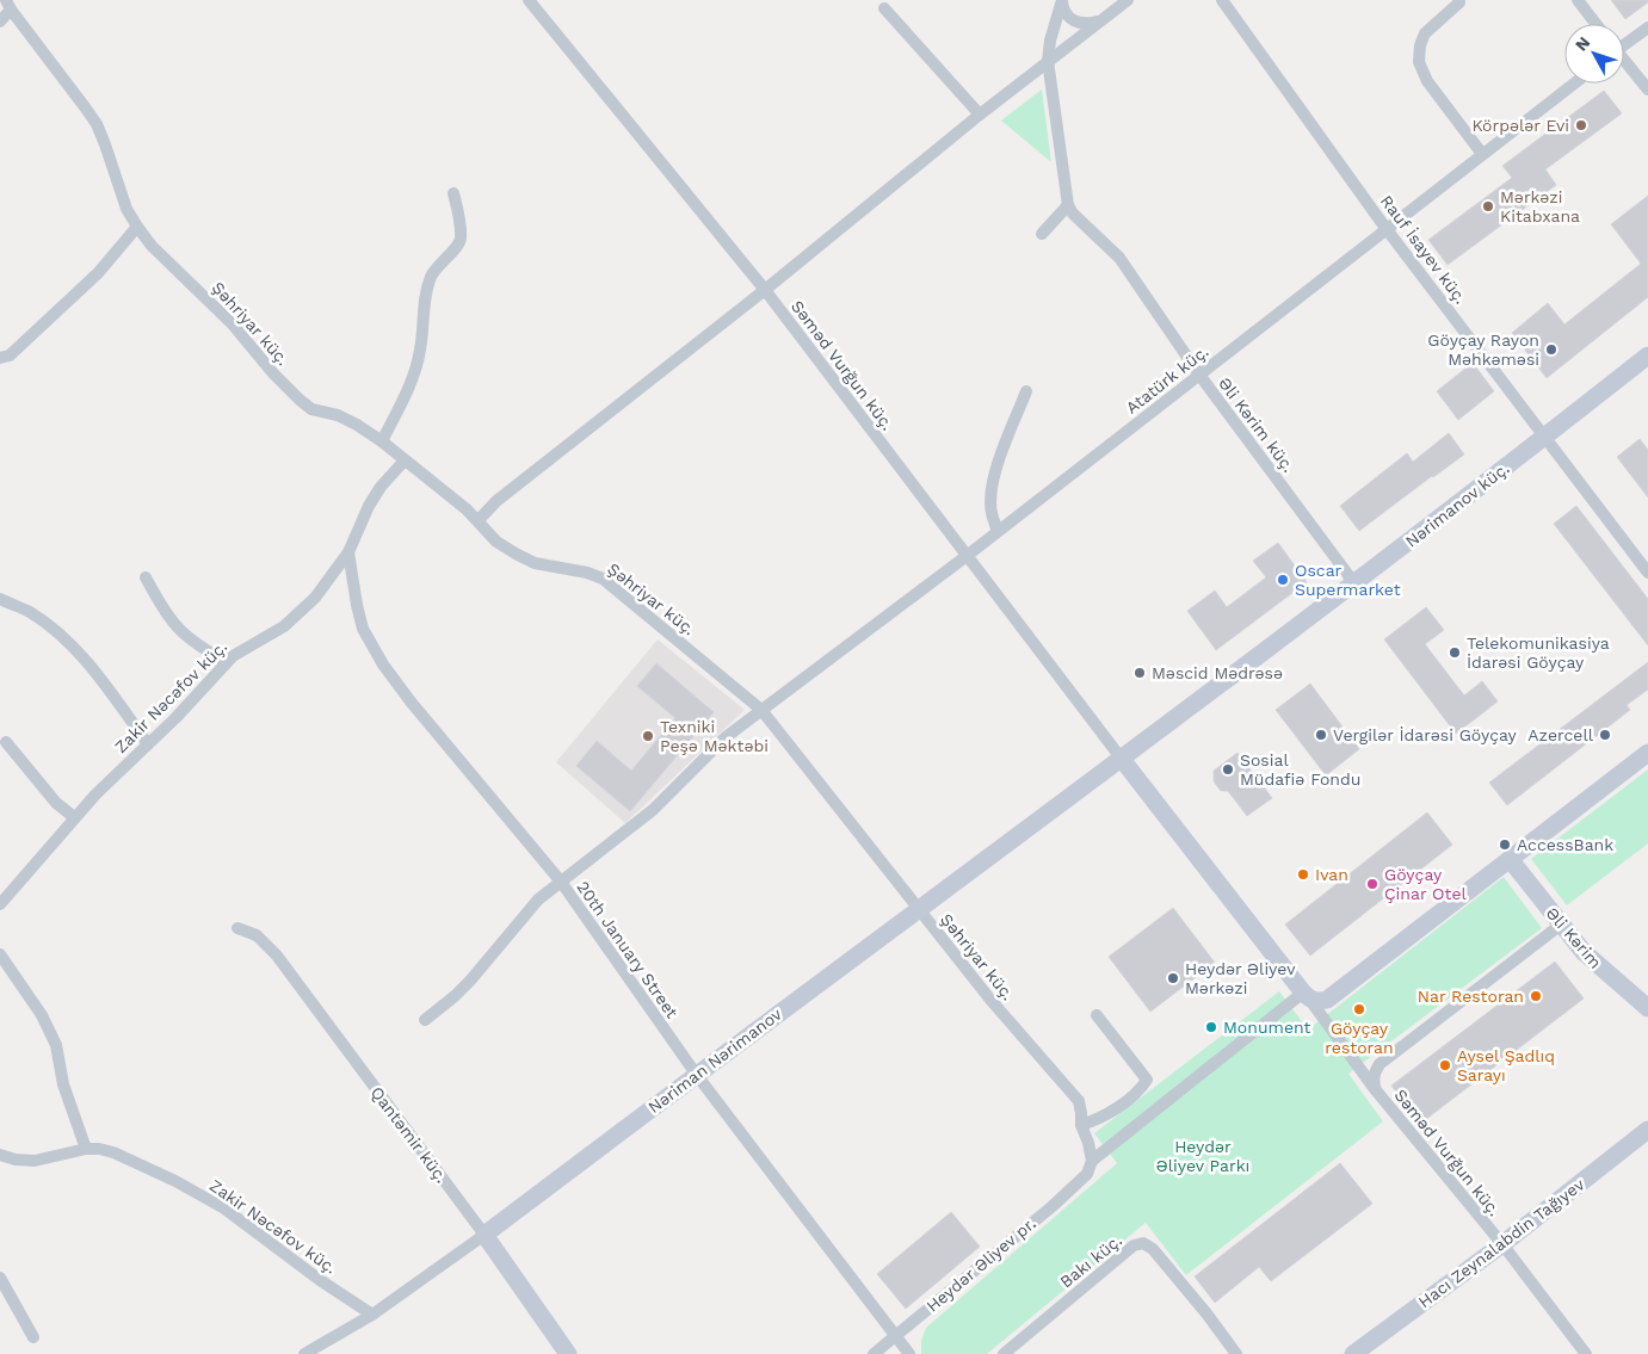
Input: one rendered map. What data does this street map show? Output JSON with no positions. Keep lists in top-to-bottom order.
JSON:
{
  "streets": {
    "main road": [
      "Nərimanov küç.",
      "Əli Kərim",
      "Nəriman Nərimanov",
      "Qantəmir küç.",
      "Hacı Zeynalabdin Tağıyev"
    ],
    "street": [
      "Rauf İsayev küç.",
      "Şəhriyar küç.",
      "Səməd Vurğun küç.",
      "Atatürk küç.",
      "Əli Kərim küç.",
      "Zakir Nəcəfov küç.",
      "20th January Street",
      "Bakı küç.",
      "Heydər Əliyev pr."
    ]
  },
  "crossings": [
    ["Rauf İsayev küç.", "Atatürk küç."],
    ["Rauf İsayev küç.", "Nərimanov küç."],
    ["Şəhriyar küç.", "Atatürk küç."],
    ["Şəhriyar küç.", "Zakir Nəcəfov küç."],
    ["Şəhriyar küç.", "Nəriman Nərimanov"],
    ["Şəhriyar küç.", "Heydər Əliyev pr."],
    ["Səməd Vurğun küç.", "Atatürk küç."],
    ["Səməd Vurğun küç.", "Nərimanov küç."],
    ["Səməd Vurğun küç.", "Əli Kərim"],
    ["Səməd Vurğun küç.", "Nəriman Nərimanov"],
    ["Səməd Vurğun küç.", "Hacı Zeynalabdin Tağıyev"],
    ["Atatürk küç.", "Əli Kərim küç."],
    ["Atatürk küç.", "20th January Street"],
    ["Əli Kərim küç.", "Nərimanov küç."],
    ["Nərimanov küç.", "Nəriman Nərimanov"],
    ["Zakir Nəcəfov küç.", "20th January Street"],
    ["Zakir Nəcəfov küç.", "Nəriman Nərimanov"],
    ["20th January Street", "Nəriman Nərimanov"],
    ["20th January Street", "Heydər Əliyev pr."],
    ["Nəriman Nərimanov", "Qantəmir küç."]
  ],
  "parks": ["Heydər Əliyev Parkı"],
  "places": [
    "Körpələr Evi",
    "Mərkəzi Kitabxana",
    "Göyçay Rayon Məhkəməsi",
    "Oscar Supermarket",
    "Telekomunikasiya İdarəsi Göyçay",
    "Məscid Mədrəsə",
    "Vergilər İdarəsi Göyçay",
    "Azercell",
    "Texniki Peşə Məktəbi",
    "Sosial Müdafiə Fondu",
    "AccessBank",
    "Ivan",
    "Göyçay Çinar Otel",
    "Heydər Əliyev Mərkəzi",
    "Nar Restoran",
    "Göyçay restoran",
    "Monument",
    "Aysel Şadlıq Sarayı"
  ],
  "north": "top left"
}
